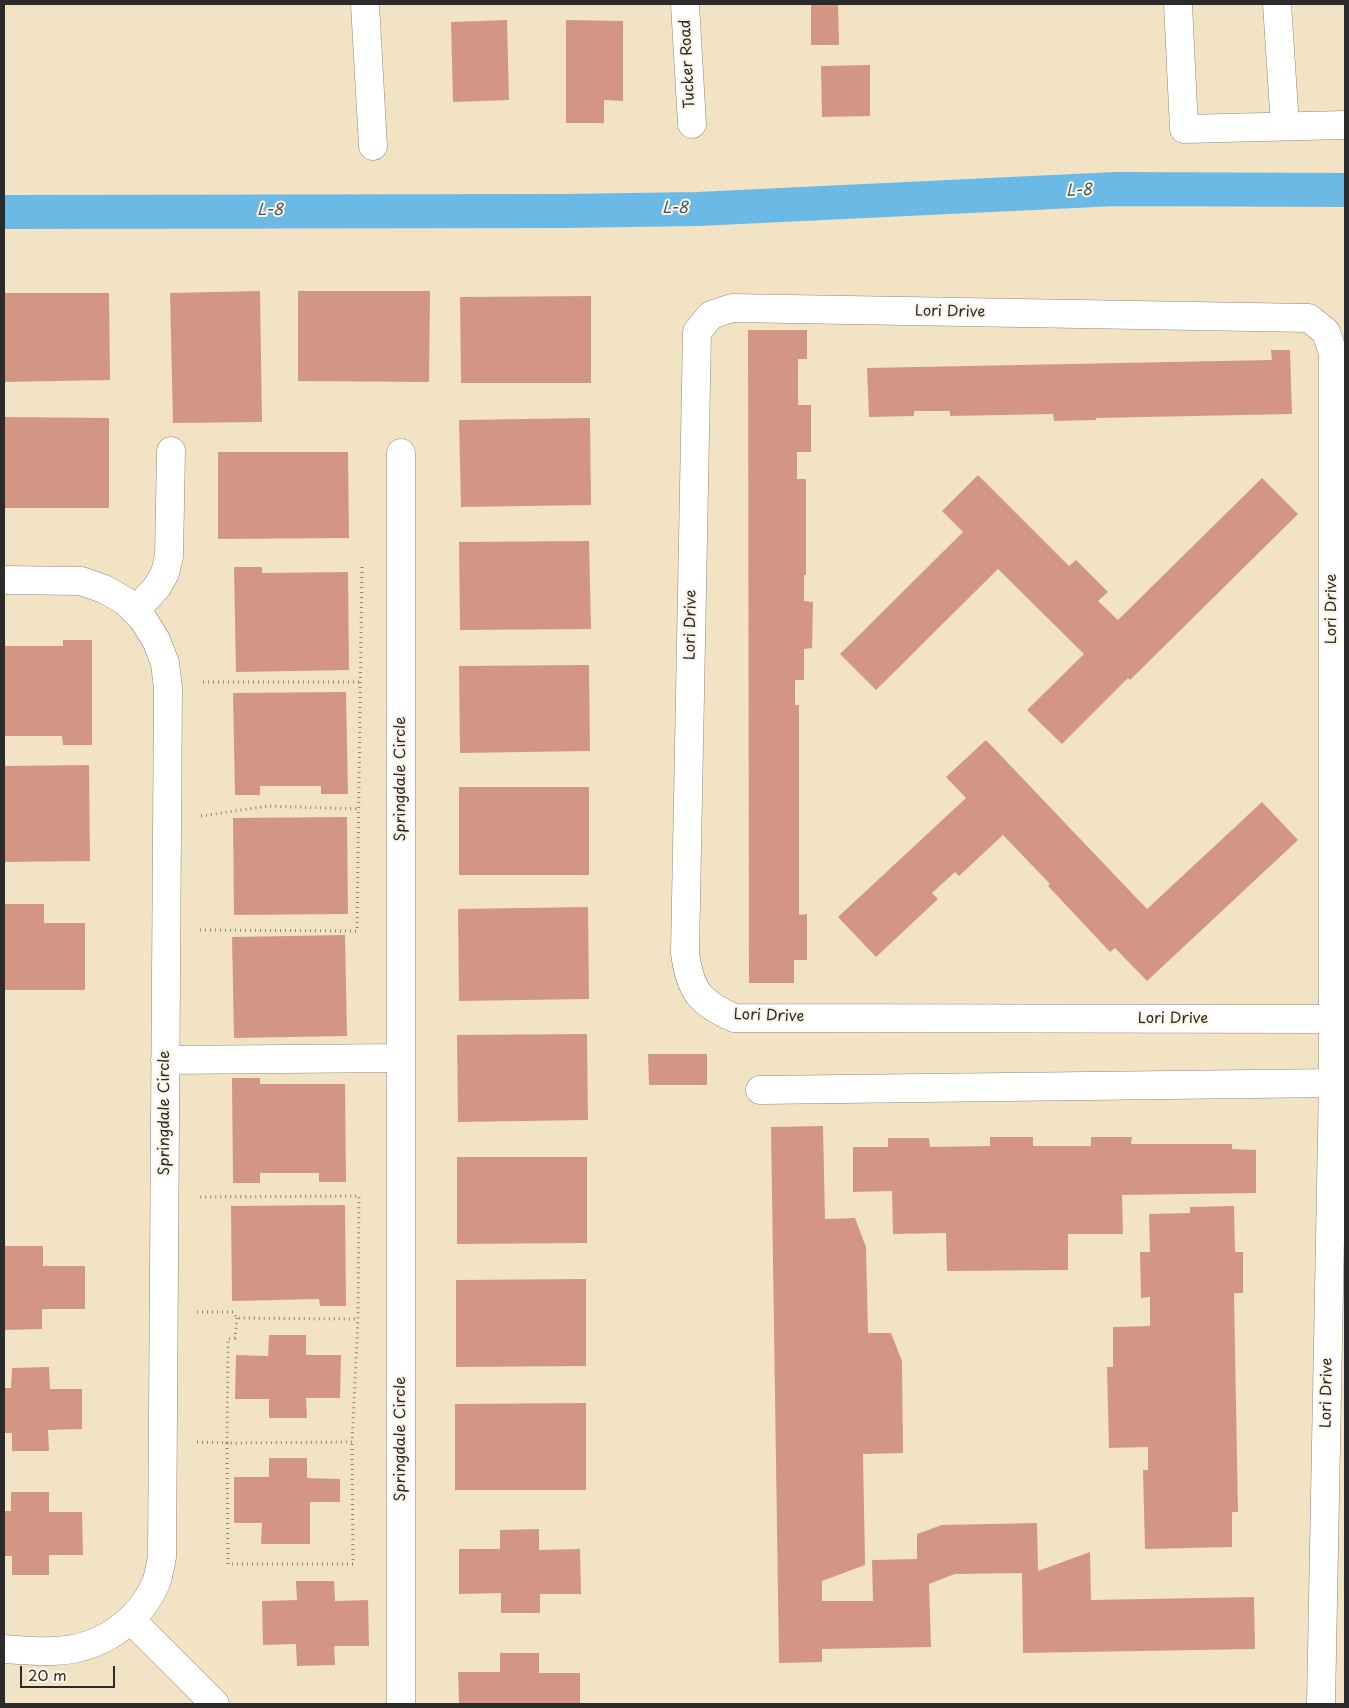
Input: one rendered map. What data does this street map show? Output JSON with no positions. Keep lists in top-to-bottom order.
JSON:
{
  "streets": {
    "street": ["Tucker Road", "Lori Drive", "Springdale Circle"]
  },
  "water": ["L-8"],
  "scale_bar": "20 m"
}
